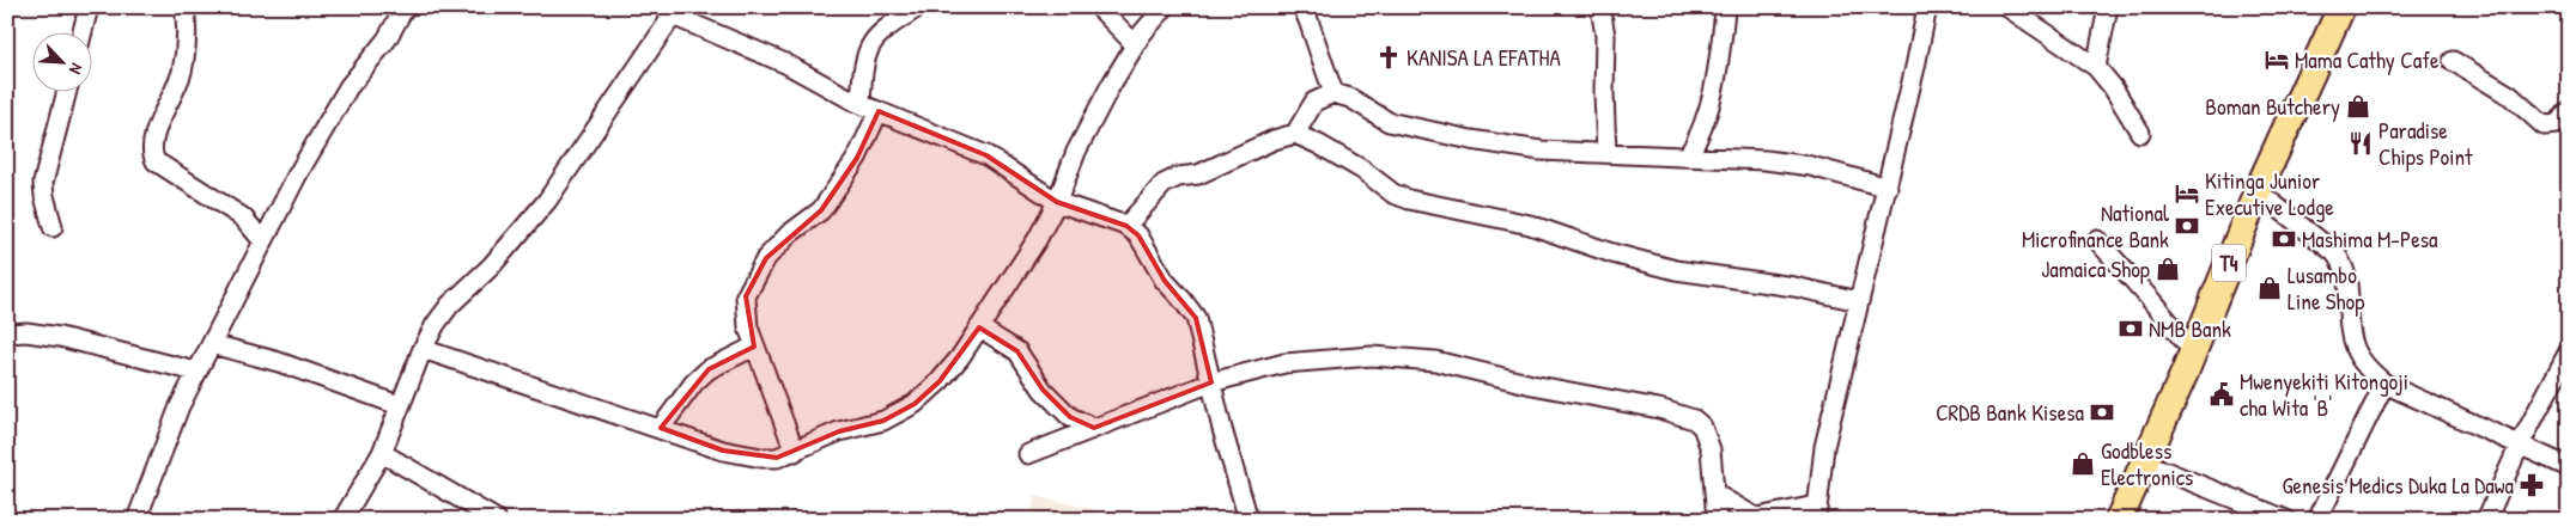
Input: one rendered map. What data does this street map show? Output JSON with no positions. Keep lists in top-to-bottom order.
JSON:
{
  "streets": {
    "highway": ["T4"]
  },
  "places": {
    "church": ["KANISA LA EFATHA"],
    "hotel": ["Mama Cathy Cafe", "Kitinga Junior Executive Lodge"],
    "shop": [
      "Boman Butchery",
      "Jamaica Shop",
      "Lusambo Line Shop",
      "Godbless Electronics"
    ],
    "restaurant": ["Paradise Chips Point"],
    "bank": [
      "National Microfinance Bank",
      "Mashima M-Pesa",
      "NMB Bank",
      "CRDB Bank Kisesa"
    ],
    "public building": ["Mwenyekiti Kitongoji cha Wita 'B'"],
    "pharmacy": ["Genesis Medics Duka La Dawa"]
  },
  "north": "bottom right"
}
